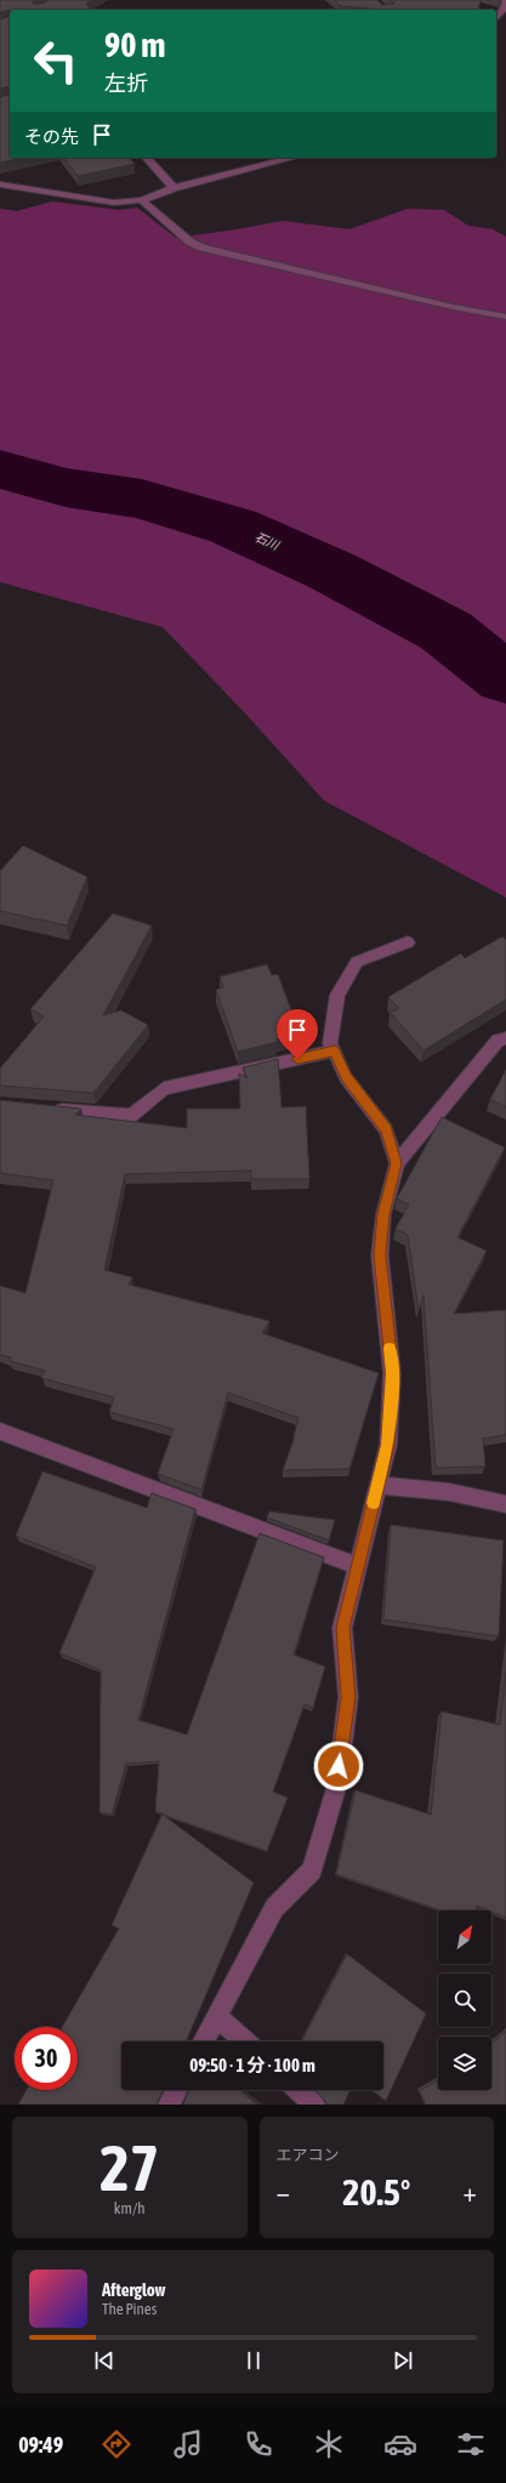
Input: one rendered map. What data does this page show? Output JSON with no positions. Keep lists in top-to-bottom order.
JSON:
{
  "water": ["石川"],
  "north": "top right",
  "page": {
    "turn": ["90 m", "左折"],
    "then": "その先",
    "limit": "30",
    "trip": "09:50 · 1 分 · 100 m",
    "tile": [
      ["27", "km/h"],
      "エアコン"
    ],
    "heat": ["−", "20.5°", "+"],
    "song": ["Afterglow", "The Pines"],
    "tabs": "09:49"
  }
}
